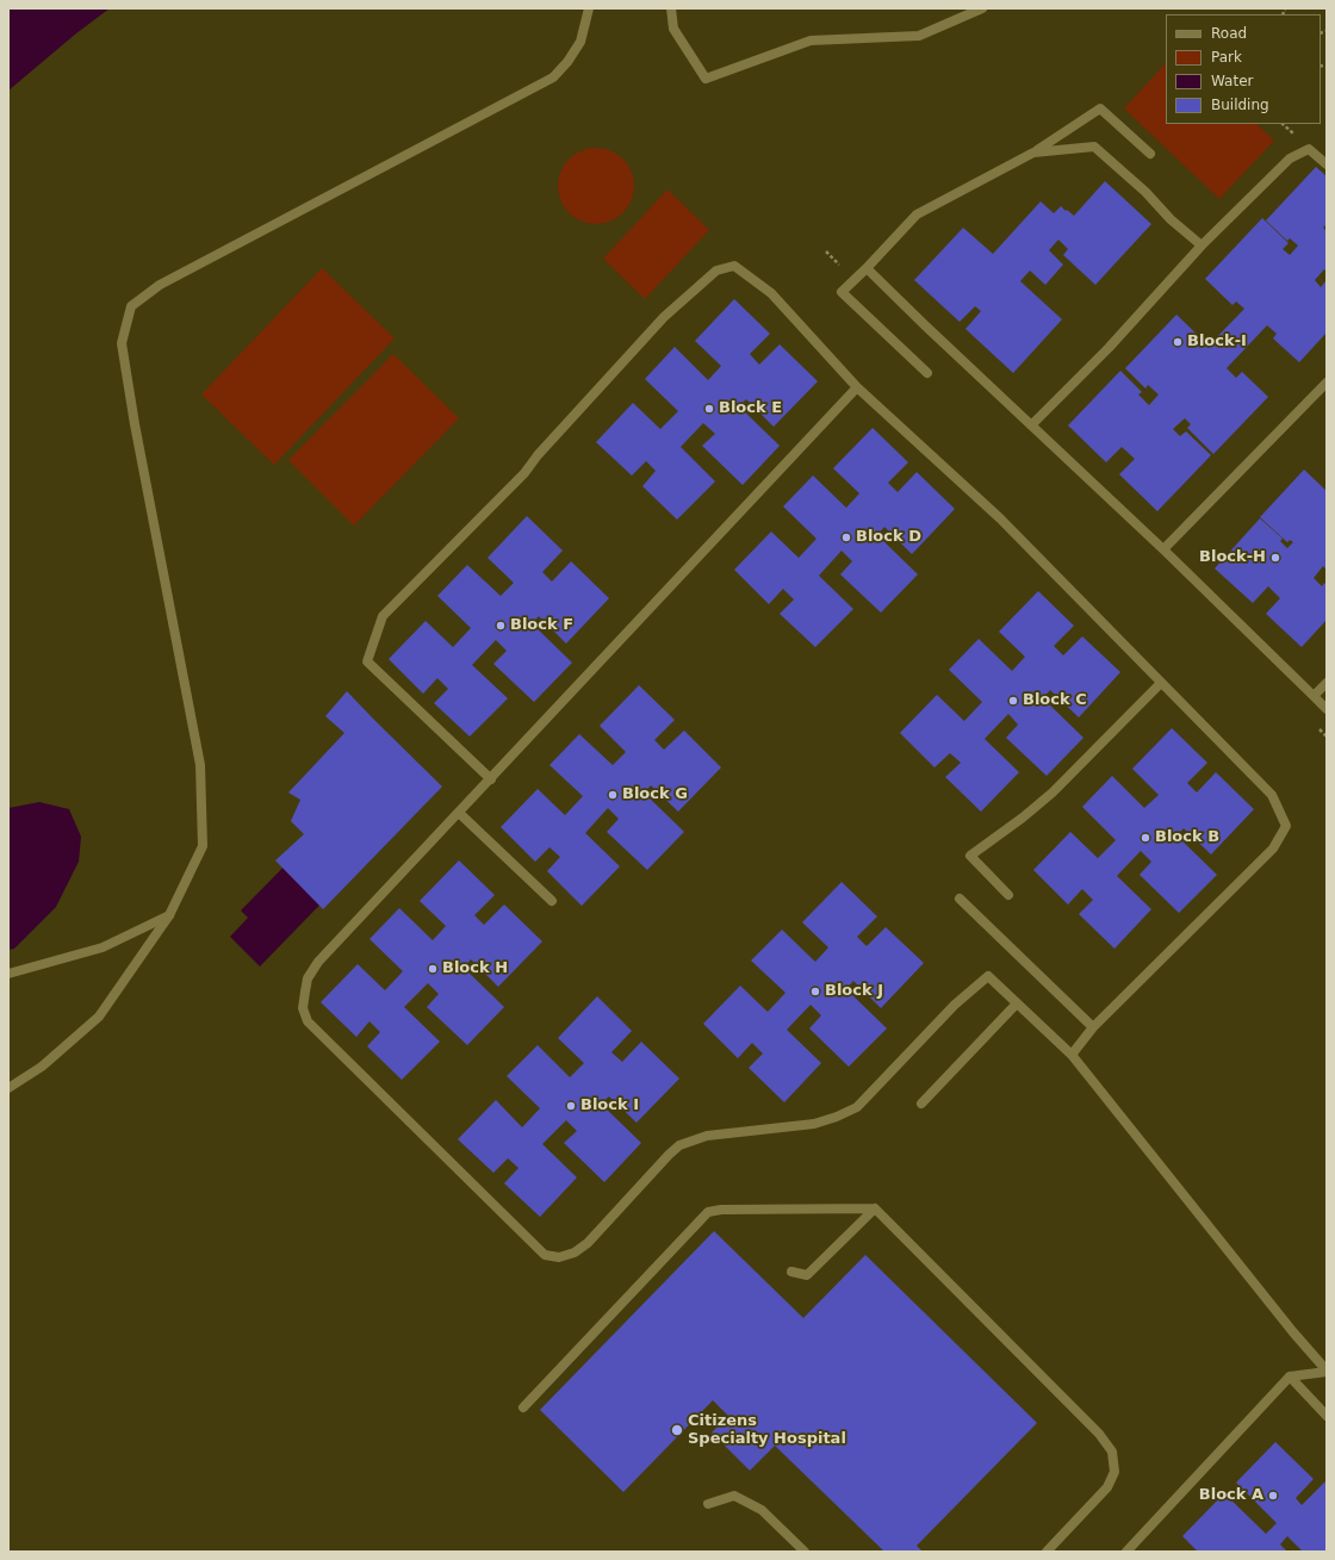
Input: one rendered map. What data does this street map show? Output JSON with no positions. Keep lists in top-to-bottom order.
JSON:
{
  "places": [
    "Block-I",
    "Block E",
    "Block D",
    "Block-H",
    "Block F",
    "Block C",
    "Block G",
    "Block B",
    "Block H",
    "Block J",
    "Block I",
    "Citizens Specialty Hospital",
    "Block A"
  ],
  "legend": [
    "Road",
    "Park",
    "Water",
    "Building"
  ]
}
